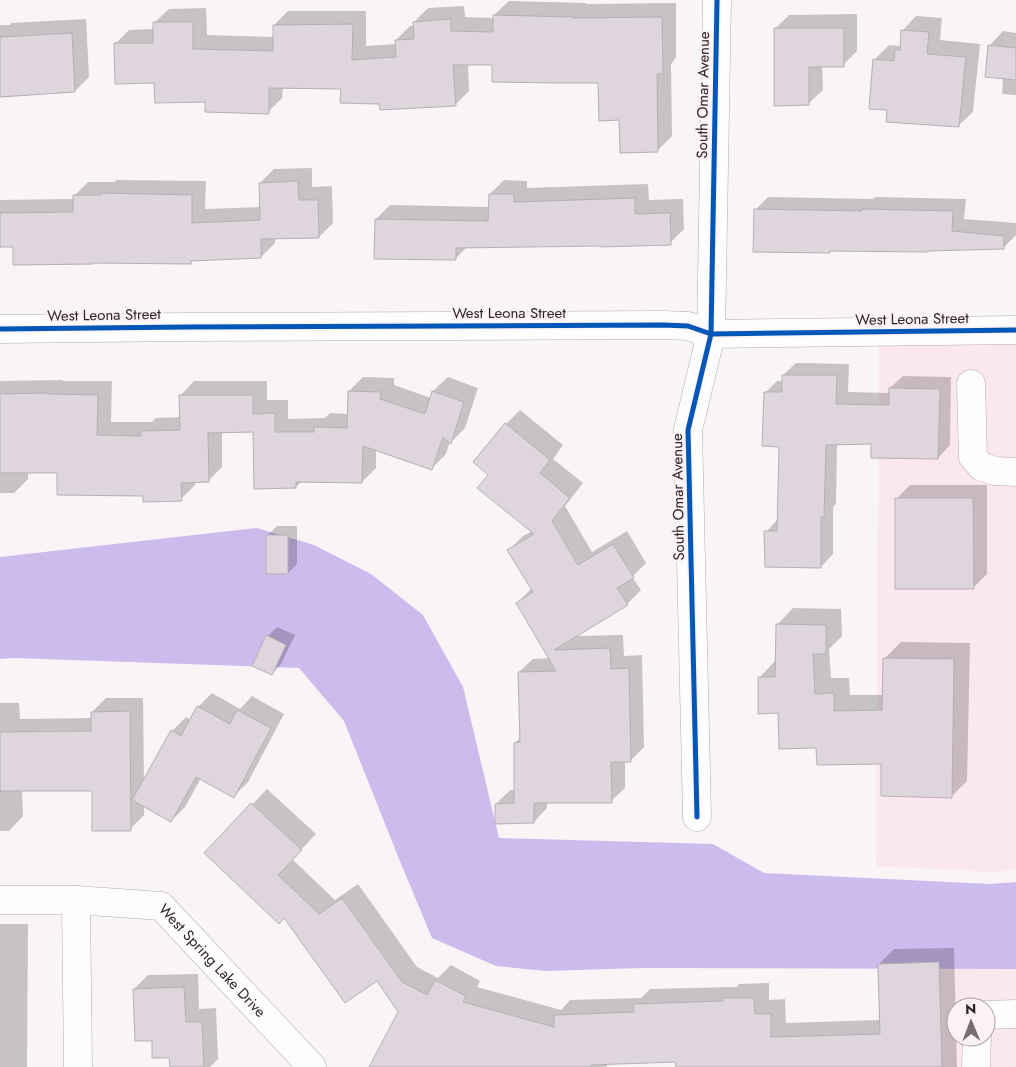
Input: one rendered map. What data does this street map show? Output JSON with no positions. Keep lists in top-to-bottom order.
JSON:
{
  "streets": {
    "street": ["South Omar Avenue", "West Leona Street", "West Spring Lake Drive"]
  },
  "crossings": [
    ["South Omar Avenue", "West Leona Street"]
  ],
  "north": "top"
}
